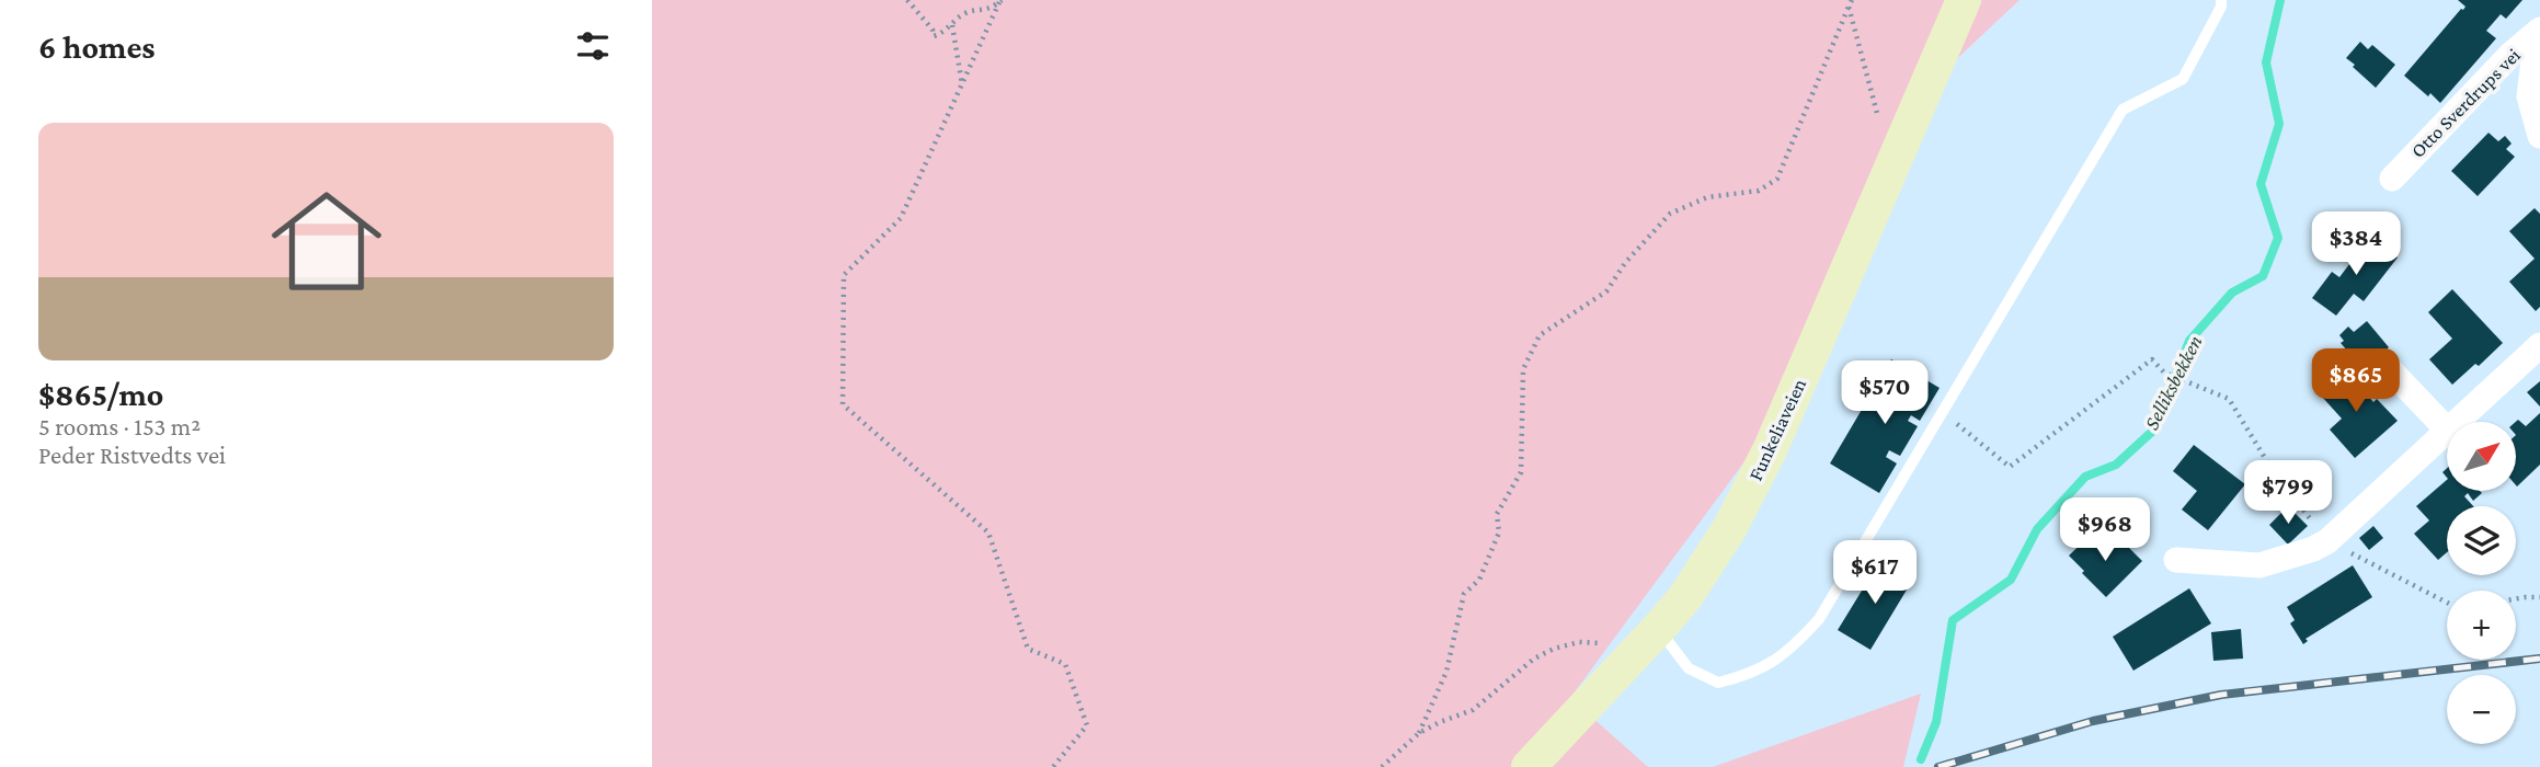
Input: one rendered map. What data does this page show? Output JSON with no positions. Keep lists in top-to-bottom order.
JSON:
{
  "streets": {
    "street": ["Otto Sverdrups vei", "Funkeliaveien"]
  },
  "water": ["Selliksbekken"],
  "north": "top right",
  "page": {
    "heading": "6 homes",
    "list": [
      {
        "name": "$865/mo",
        "note": "5 rooms · 153 m² · Peder Ristvedts vei"
      }
    ],
    "price": [
      "$384",
      "$865",
      "$570",
      "$799",
      "$968",
      "$617"
    ],
    "map_buttons": ["+", "−"]
  }
}
